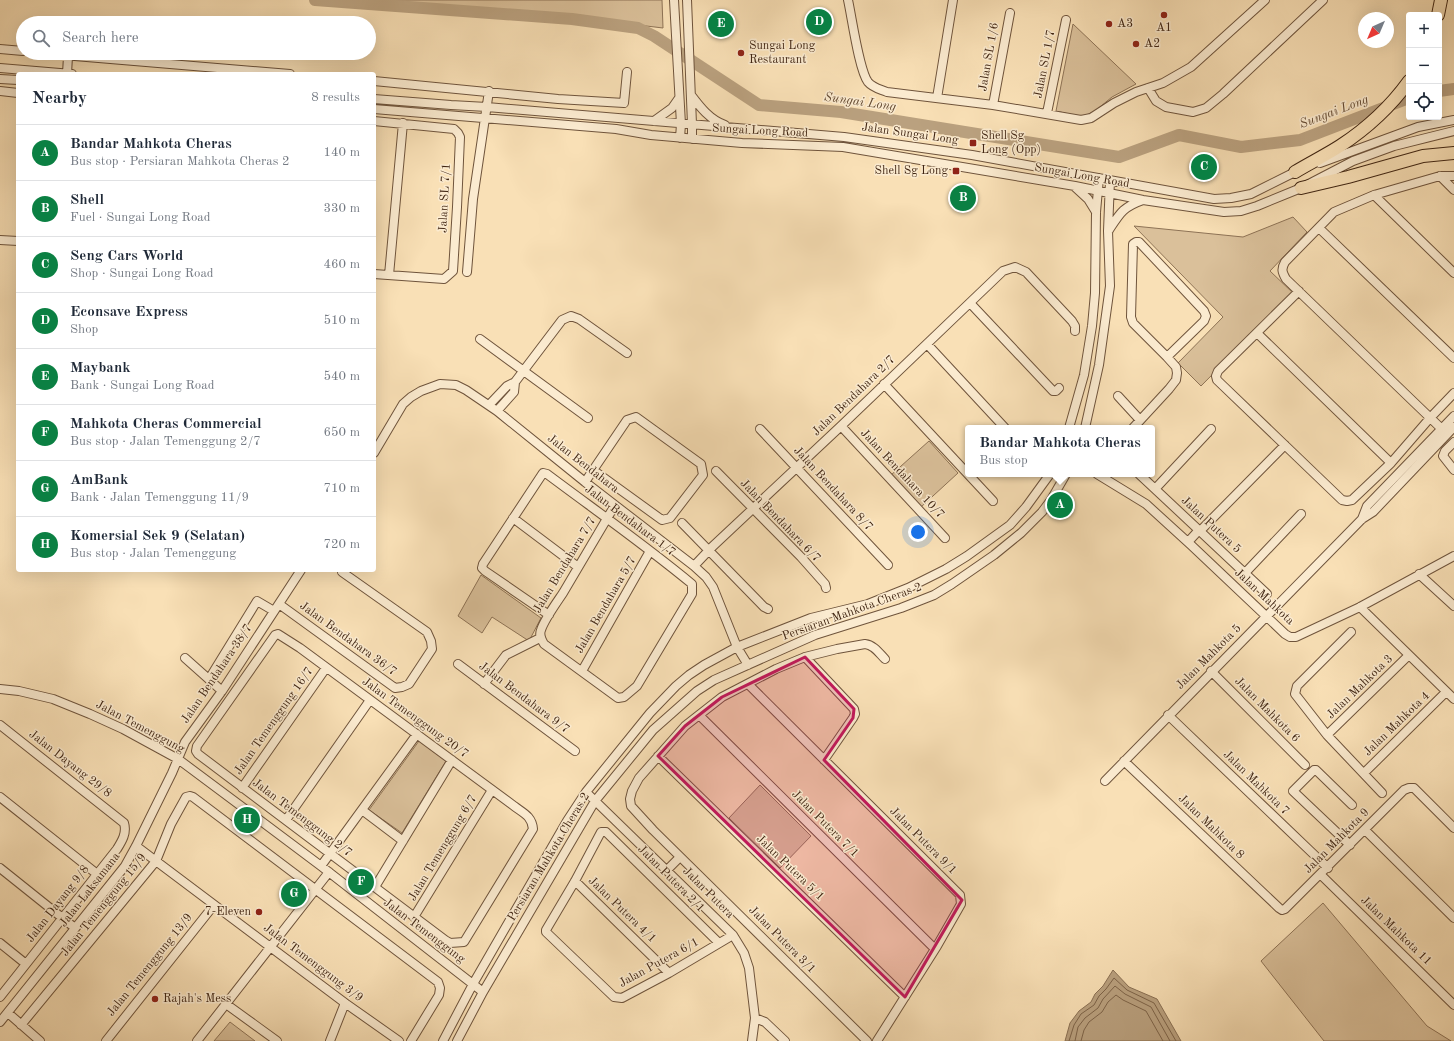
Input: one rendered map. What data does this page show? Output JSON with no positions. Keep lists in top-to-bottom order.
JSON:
{
  "streets": {
    "street": [
      "Jalan SL 1/6",
      "Jalan SL 1/7",
      "Sungai Long Road",
      "Jalan Sungai Long",
      "Jalan SL 7/1",
      "Jalan Bendahara 2/7",
      "Jalan Bendahara",
      "Jalan Bendahara 10/7",
      "Jalan Bendahara 8/7",
      "Jalan Bendahara 1/7",
      "Jalan Bendahara 6/7",
      "Jalan Putera 5",
      "Jalan Bendahara 7/7",
      "Jalan Mahkota",
      "Jalan Bendahara 5/7",
      "Persiaran Mahkota Cheras 2",
      "Jalan Bendahara 36/7",
      "Jalan Mahkota 5",
      "Jalan Bendahara 38/7",
      "Jalan Mahkota 3",
      "Jalan Bendahara 9/7",
      "Jalan Mahkota 6",
      "Jalan Temenggung 20/7",
      "Jalan Temenggung 16/7",
      "Jalan Mahkota 4",
      "Jalan Temenggung",
      "Jalan Dayang 29/8",
      "Jalan Mahkota 7",
      "Jalan Temenggung 2/7",
      "Jalan Putera 7/1",
      "Jalan Mahkota 8",
      "Jalan Putera 9/1",
      "Jalan Mahkota 9",
      "Jalan Temenggung 6/7",
      "Jalan Putera 5/1",
      "Jalan Putera 2/1",
      "Jalan Laksamana",
      "Jalan Putera",
      "Jalan Dayang 9/8",
      "Jalan Temenggung 15/9",
      "Jalan Putera 4/1",
      "Jalan Mahkota 11",
      "Jalan Putera 3/1",
      "Jalan Temenggung 3/9",
      "Jalan Putera 6/1",
      "Jalan Temenggung 13/9"
    ]
  },
  "crossings": [
    ["Sungai Long Road", "Jalan Sungai Long"],
    ["Jalan Bendahara 2/7", "Jalan Bendahara"],
    ["Jalan Bendahara 2/7", "Jalan Bendahara 10/7"],
    ["Jalan Bendahara 2/7", "Jalan Bendahara 8/7"],
    ["Jalan Bendahara 2/7", "Jalan Bendahara 6/7"],
    ["Jalan Bendahara", "Jalan Bendahara 7/7"],
    ["Jalan Bendahara", "Persiaran Mahkota Cheras 2"],
    ["Jalan Bendahara 1/7", "Jalan Bendahara 7/7"],
    ["Jalan Bendahara 1/7", "Jalan Bendahara 5/7"],
    ["Jalan Mahkota", "Jalan Mahkota 5"],
    ["Persiaran Mahkota Cheras 2", "Jalan Temenggung"],
    ["Persiaran Mahkota Cheras 2", "Jalan Putera"],
    ["Jalan Bendahara 36/7", "Jalan Bendahara 38/7"],
    ["Jalan Mahkota 5", "Jalan Mahkota 6"],
    ["Jalan Mahkota 5", "Jalan Mahkota 7"],
    ["Jalan Bendahara 38/7", "Jalan Temenggung"],
    ["Jalan Bendahara 38/7", "Jalan Laksamana"],
    ["Jalan Temenggung 20/7", "Jalan Temenggung 16/7"],
    ["Jalan Temenggung 20/7", "Jalan Temenggung 2/7"],
    ["Jalan Temenggung 20/7", "Jalan Temenggung 6/7"],
    ["Jalan Temenggung 16/7", "Jalan Temenggung 2/7"],
    ["Jalan Temenggung", "Jalan Laksamana"],
    ["Jalan Dayang 29/8", "Jalan Dayang 9/8"],
    ["Jalan Mahkota 7", "Jalan Mahkota 9"],
    ["Jalan Temenggung 2/7", "Jalan Temenggung 6/7"],
    ["Jalan Putera 7/1", "Jalan Putera 9/1"],
    ["Jalan Putera 7/1", "Jalan Putera 3/1"],
    ["Jalan Mahkota 8", "Jalan Mahkota 9"],
    ["Jalan Putera 9/1", "Jalan Putera 5/1"],
    ["Jalan Putera 9/1", "Jalan Putera 3/1"],
    ["Jalan Mahkota 9", "Jalan Mahkota 11"],
    ["Jalan Putera 5/1", "Jalan Putera 3/1"],
    ["Jalan Putera 2/1", "Jalan Putera 6/1"],
    ["Jalan Laksamana", "Jalan Temenggung 3/9"],
    ["Jalan Putera", "Jalan Putera 6/1"],
    ["Jalan Temenggung 15/9", "Jalan Temenggung 3/9"],
    ["Jalan Putera 4/1", "Jalan Putera 6/1"],
    ["Jalan Temenggung 3/9", "Jalan Temenggung 13/9"]
  ],
  "water": ["Sungai Long"],
  "places": {
    "other": [
      "A1",
      "A3",
      "A2",
      "Sungai Long Restaurant",
      "7-Eleven",
      "Rajah's Mess"
    ],
    "transit": ["Shell Sg Long (Opp)", "Shell Sg Long"]
  },
  "north": "bottom left",
  "page": {
    "pins": [
      "D",
      "E",
      "C",
      "B",
      "A",
      "H",
      "F",
      "G"
    ],
    "map_buttons": ["+", "−"],
    "search": "Search here",
    "heading": ["Nearby", "8 results"],
    "list": [
      {
        "mark": "A",
        "name": "Bandar Mahkota Cheras",
        "note": "Bus stop · Persiaran Mahkota Cheras 2",
        "value": "140 m"
      },
      {
        "mark": "B",
        "name": "Shell",
        "note": "Fuel · Sungai Long Road",
        "value": "330 m"
      },
      {
        "mark": "C",
        "name": "Seng Cars World",
        "note": "Shop · Sungai Long Road",
        "value": "460 m"
      },
      {
        "mark": "D",
        "name": "Econsave Express",
        "note": "Shop",
        "value": "510 m"
      },
      {
        "mark": "E",
        "name": "Maybank",
        "note": "Bank · Sungai Long Road",
        "value": "540 m"
      },
      {
        "mark": "F",
        "name": "Mahkota Cheras Commercial",
        "note": "Bus stop · Jalan Temenggung 2/7",
        "value": "650 m"
      },
      {
        "mark": "G",
        "name": "AmBank",
        "note": "Bank · Jalan Temenggung 11/9",
        "value": "710 m"
      },
      {
        "mark": "H",
        "name": "Komersial Sek 9 (Selatan)",
        "note": "Bus stop · Jalan Temenggung",
        "value": "720 m"
      }
    ],
    "popup": ["Bandar Mahkota Cheras", "Bus stop"]
  }
}
